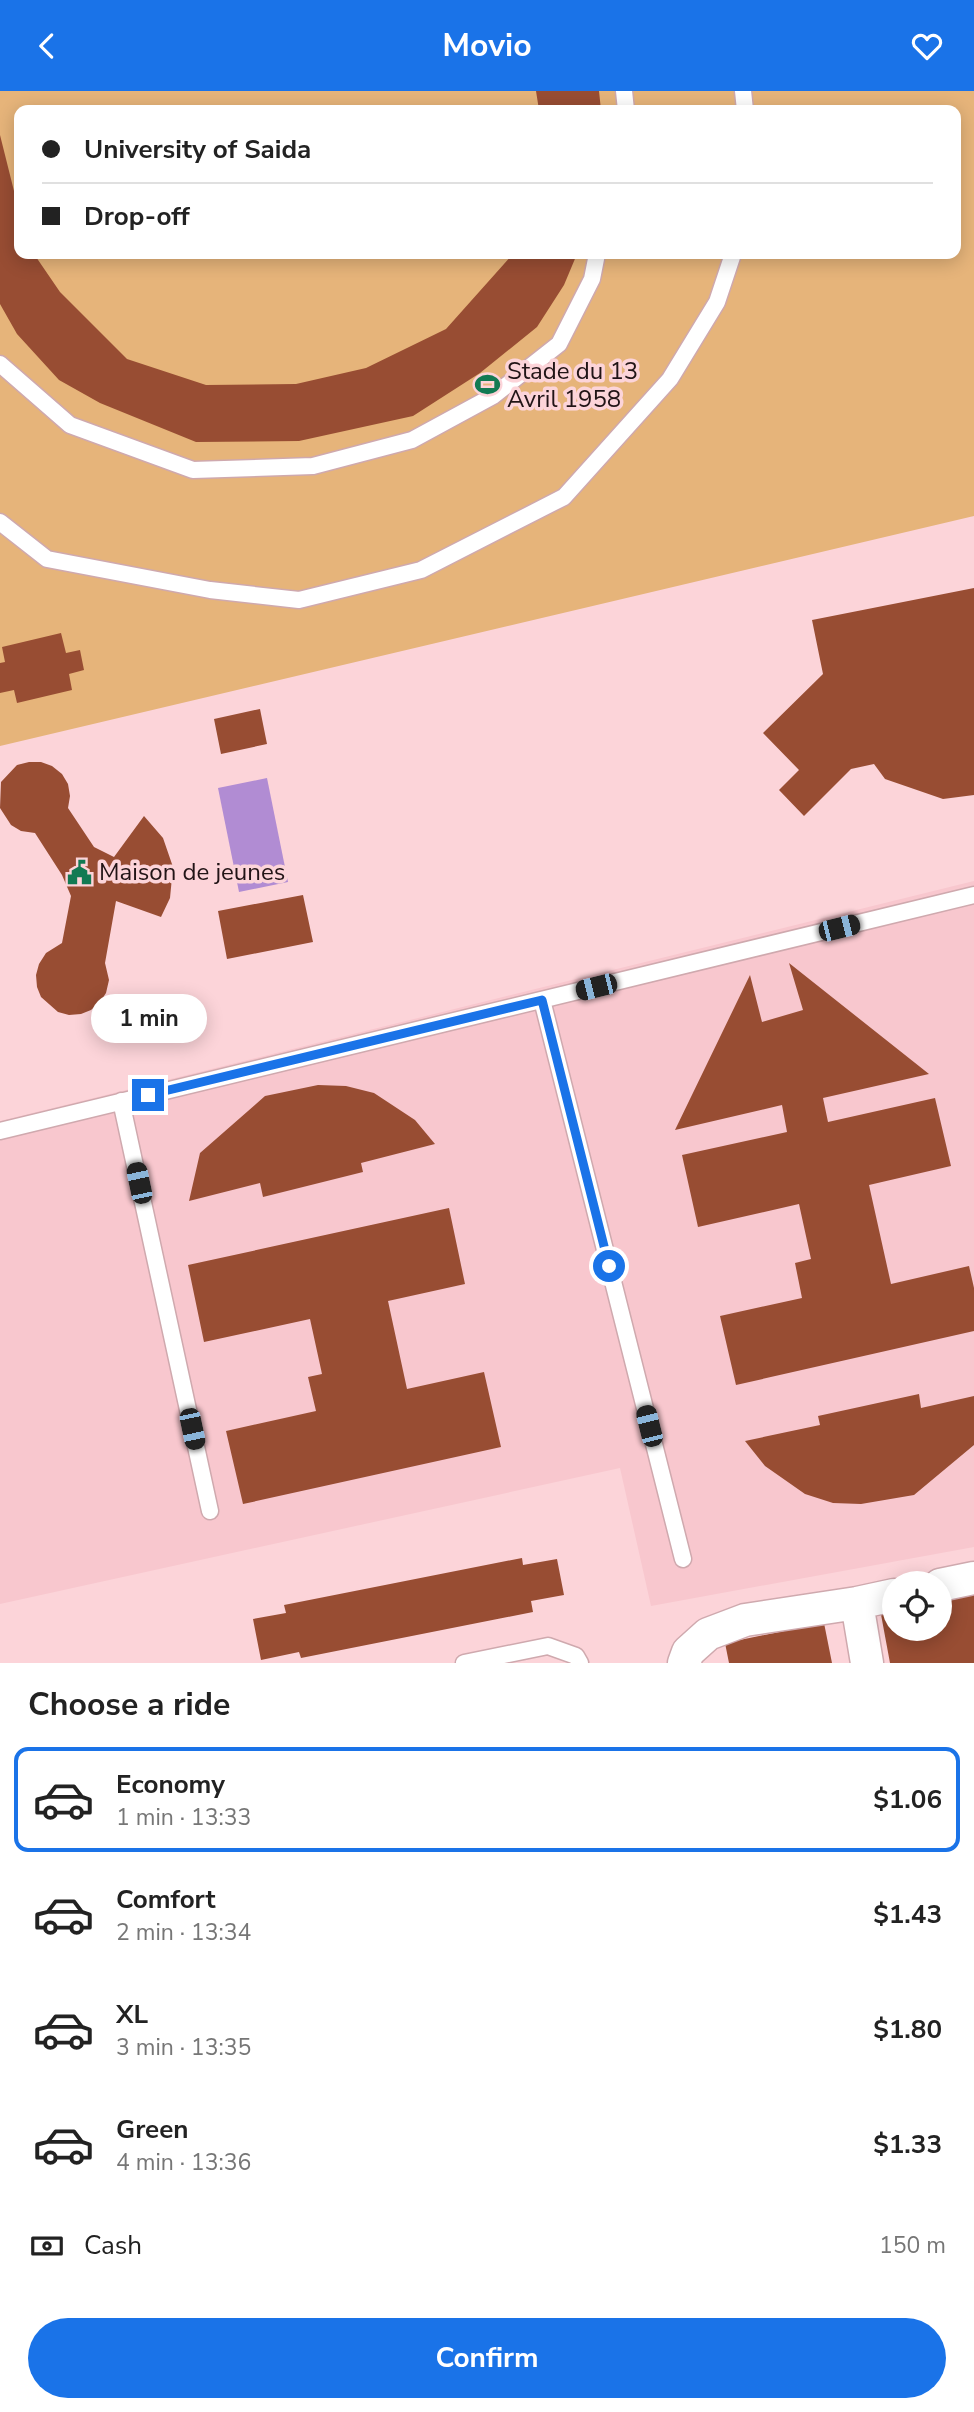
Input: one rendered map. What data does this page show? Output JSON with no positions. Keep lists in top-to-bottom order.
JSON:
{
  "places": {
    "sports": ["Stade du 13 Avril 1958"],
    "public building": ["Maison de jeunes"]
  },
  "page": {
    "header": "Movio",
    "banner": ["University of Saida", "Drop-off"],
    "bubble": "1 min",
    "heading": "Choose a ride",
    "list": [
      {
        "name": "Economy",
        "note": "1 min · 13:33",
        "value": "$1.06"
      },
      {
        "name": "Comfort",
        "note": "2 min · 13:34",
        "value": "$1.43"
      },
      {
        "name": "XL",
        "note": "3 min · 13:35",
        "value": "$1.80"
      },
      {
        "name": "Green",
        "note": "4 min · 13:36",
        "value": "$1.33"
      }
    ],
    "pay": ["Cash", "150 m"],
    "buttons": "Confirm"
  }
}
